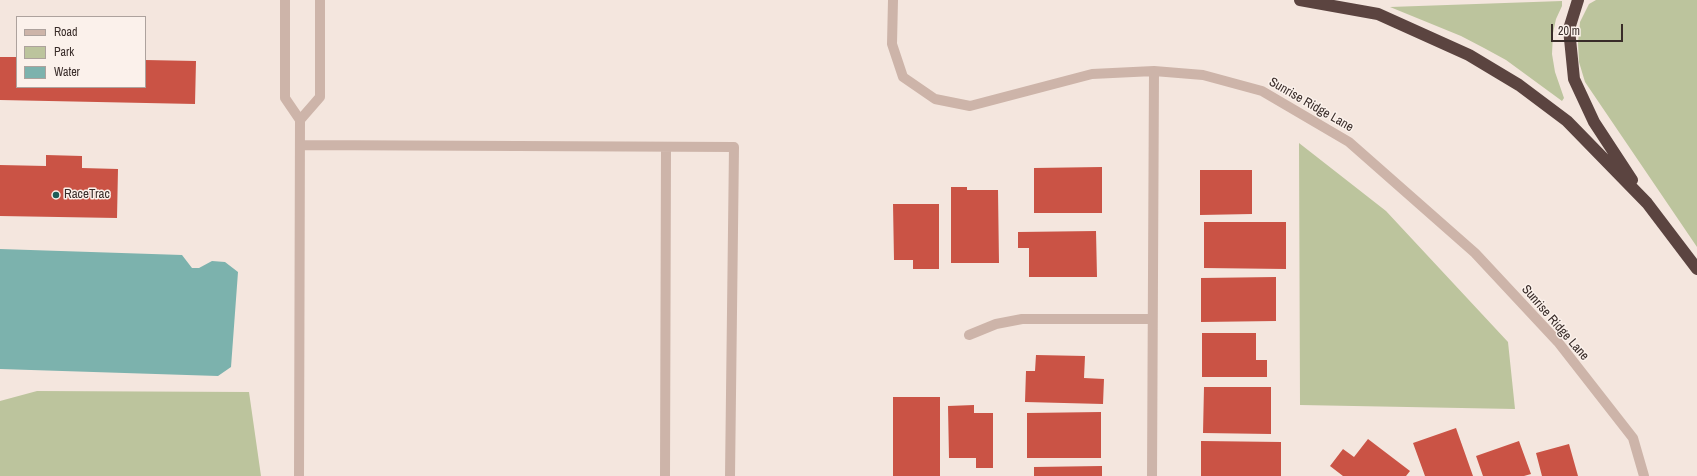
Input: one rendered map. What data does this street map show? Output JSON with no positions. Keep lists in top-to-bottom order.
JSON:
{
  "streets": {
    "street": ["Sunrise Ridge Lane"]
  },
  "places": ["RaceTrac"],
  "legend": ["Road", "Park", "Water"],
  "scale_bar": "20 m"
}
